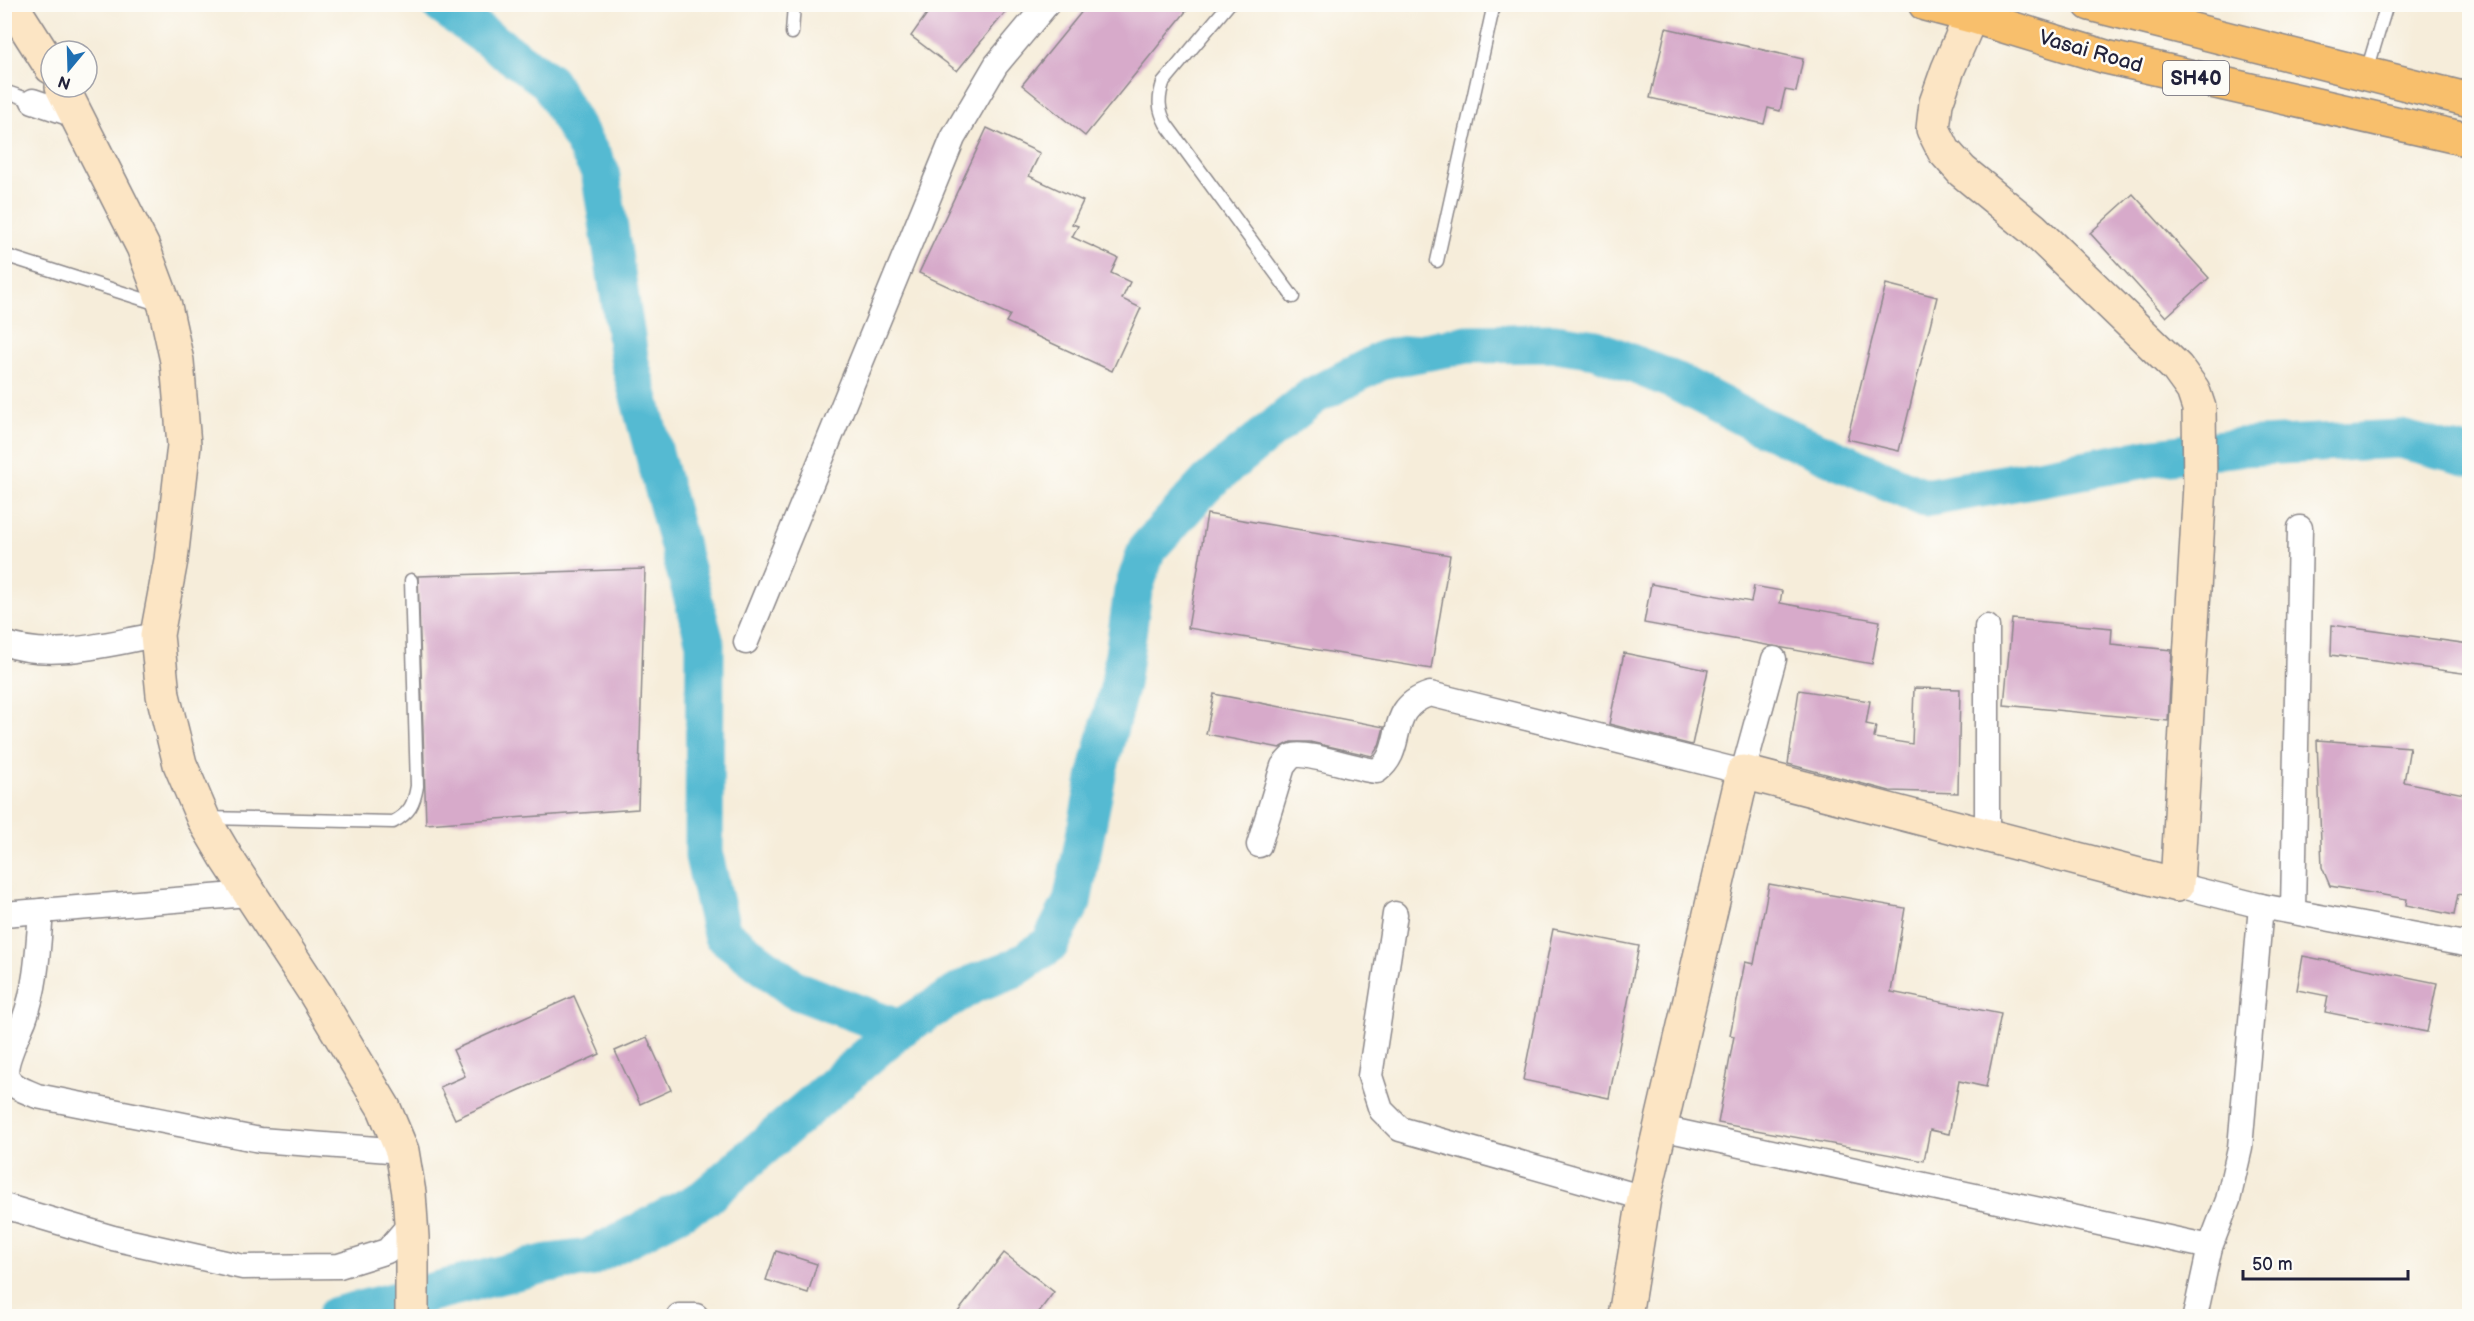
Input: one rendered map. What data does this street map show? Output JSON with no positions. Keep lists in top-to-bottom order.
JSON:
{
  "streets": {
    "main road": ["Vasai Road", "SH40"]
  },
  "scale_bar": "50 m",
  "north": "bottom"
}
